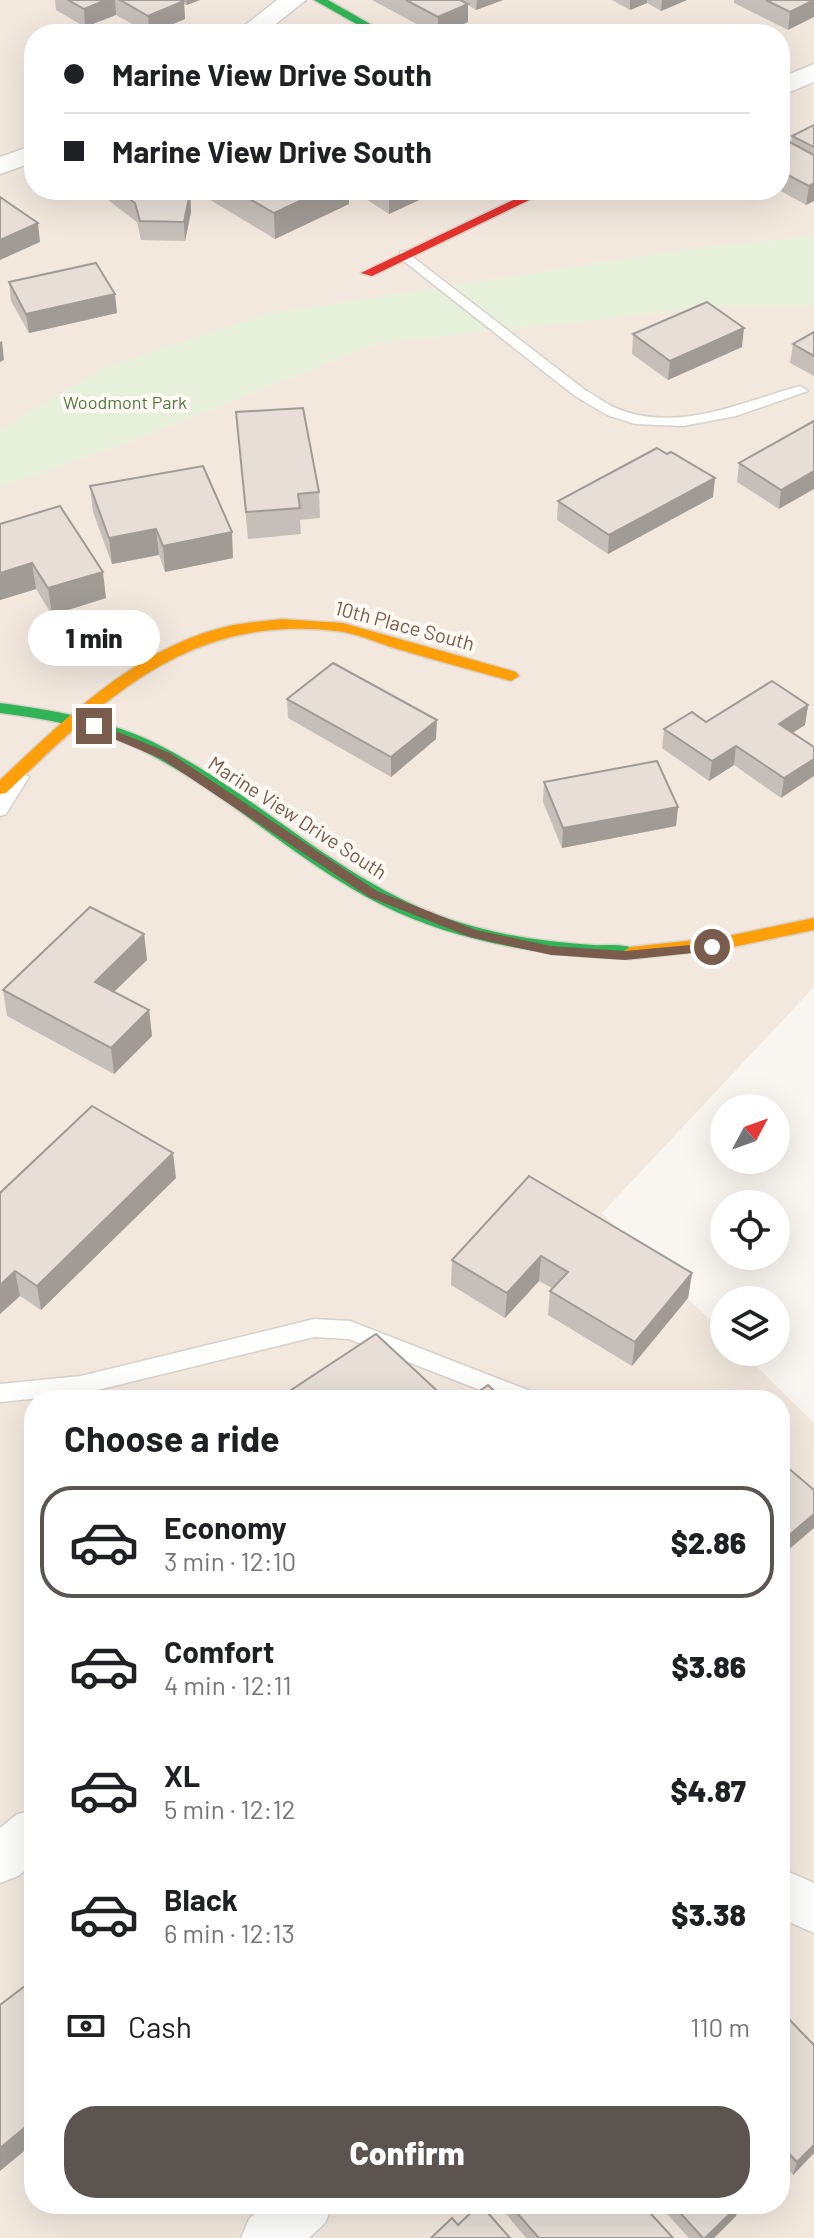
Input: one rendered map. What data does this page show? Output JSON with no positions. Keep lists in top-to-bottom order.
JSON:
{
  "streets": {
    "street": ["10th Place South", "Marine View Drive South"]
  },
  "crossings": [
    ["10th Place South", "Marine View Drive South"]
  ],
  "parks": ["Woodmont Park"],
  "north": "top right",
  "page": {
    "banner": ["Marine View Drive South", "Marine View Drive South"],
    "bubble": "1 min",
    "heading": "Choose a ride",
    "list": [
      {
        "name": "Economy",
        "note": "3 min · 12:10",
        "value": "$2.86"
      },
      {
        "name": "Comfort",
        "note": "4 min · 12:11",
        "value": "$3.86"
      },
      {
        "name": "XL",
        "note": "5 min · 12:12",
        "value": "$4.87"
      },
      {
        "name": "Black",
        "note": "6 min · 12:13",
        "value": "$3.38"
      }
    ],
    "pay": ["Cash", "110 m"],
    "buttons": "Confirm"
  }
}
